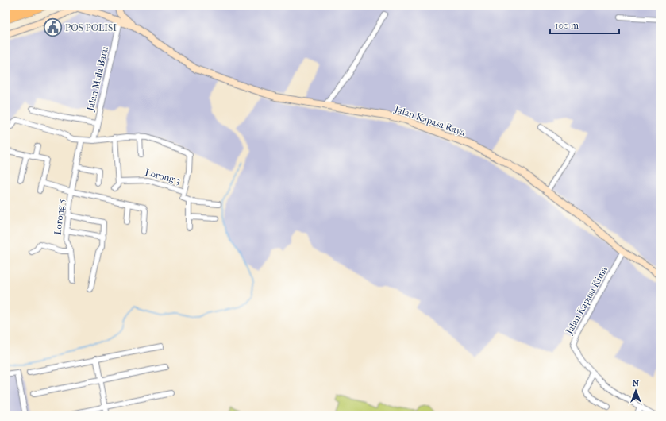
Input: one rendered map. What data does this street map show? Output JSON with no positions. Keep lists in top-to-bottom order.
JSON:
{
  "streets": {
    "main road": ["Jalan Kapasa Raya"],
    "street": [
      "Jalan Mula Baru",
      "Lorong 3",
      "Lorong 5",
      "Jalan Kapasa Kima"
    ]
  },
  "crossings": [
    ["Jalan Mula Baru", "Jalan Kapasa Raya"],
    ["Jalan Kapasa Raya", "Jalan Kapasa Kima"]
  ],
  "places": {
    "public building": ["POS POLISI"]
  },
  "scale_bar": "100 m",
  "north": "top"
}
